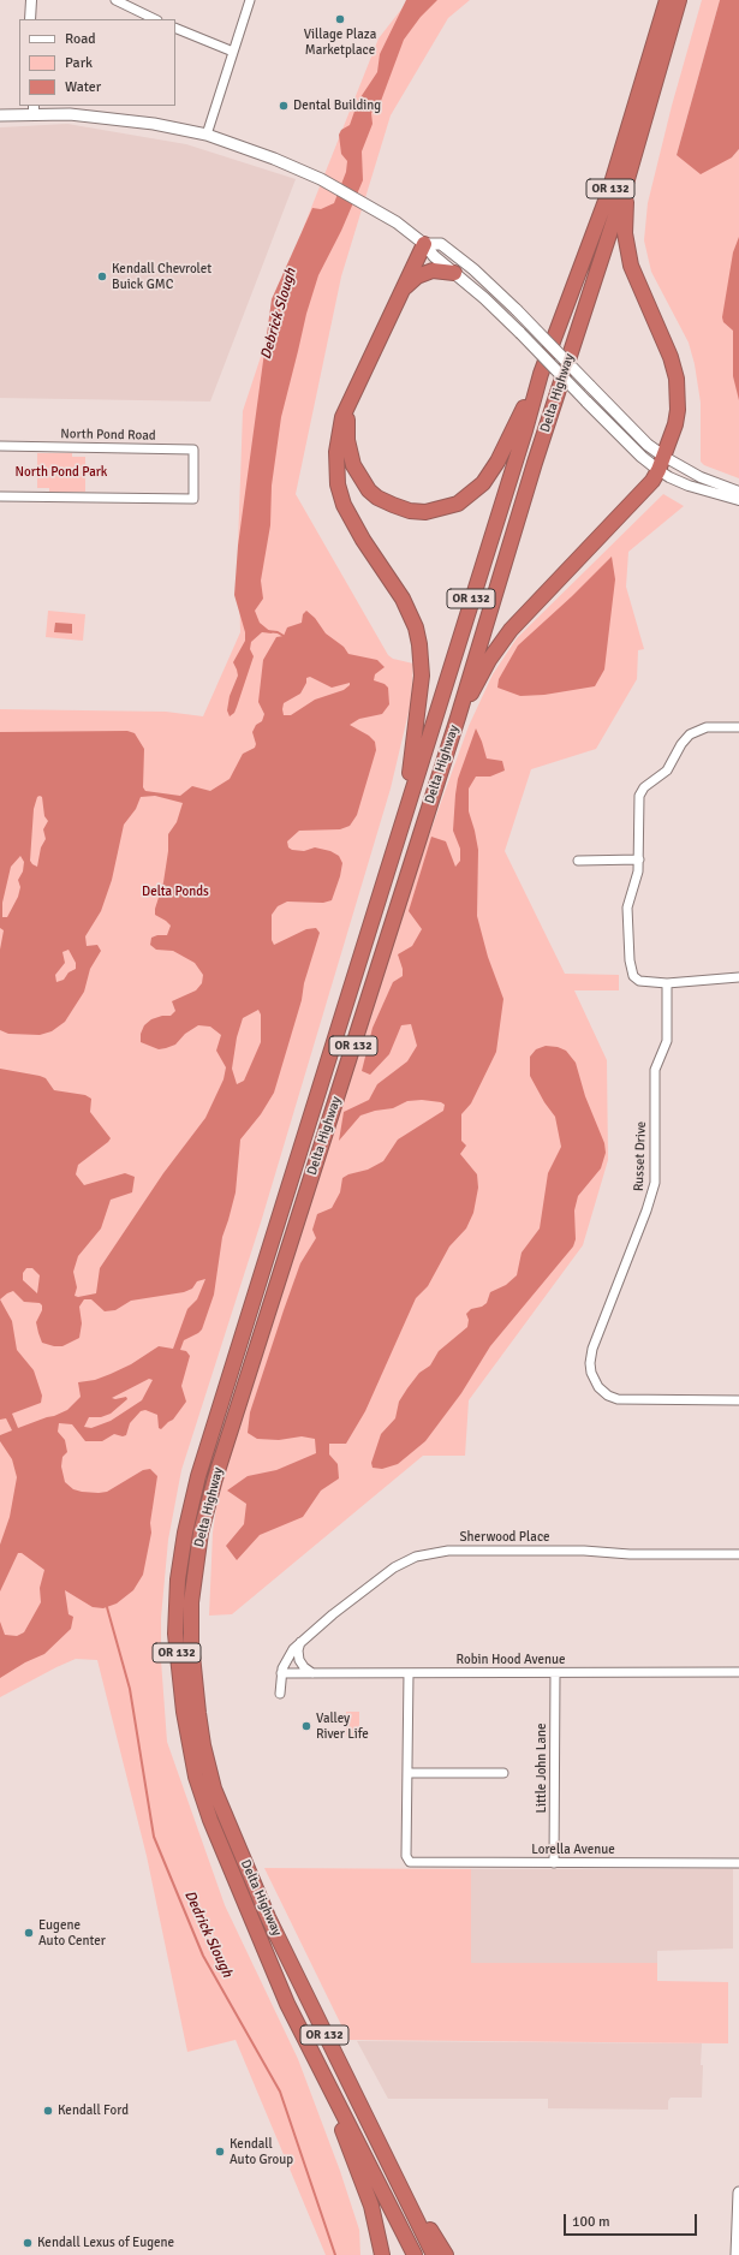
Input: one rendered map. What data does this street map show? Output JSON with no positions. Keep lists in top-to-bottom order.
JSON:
{
  "streets": {
    "highway": ["OR 132", "Delta Highway"],
    "street": [
      "North Pond Road",
      "Russet Drive",
      "Sherwood Place",
      "Robin Hood Avenue",
      "Little John Lane",
      "Lorella Avenue"
    ]
  },
  "crossings": [
    ["Sherwood Place", "Robin Hood Avenue"],
    ["Robin Hood Avenue", "Little John Lane"],
    ["Little John Lane", "Lorella Avenue"]
  ],
  "water": ["Debrick Slough", "Dedrick Slough"],
  "parks": ["North Pond Park", "Delta Ponds"],
  "places": [
    "Village Plaza Marketplace",
    "Dental Building",
    "Kendall Chevrolet Buick GMC",
    "Valley River Life",
    "Eugene Auto Center",
    "Kendall Ford",
    "Kendall Auto Group",
    "Kendall Lexus of Eugene"
  ],
  "legend": ["Road", "Park", "Water"],
  "scale_bar": "100 m"
}
